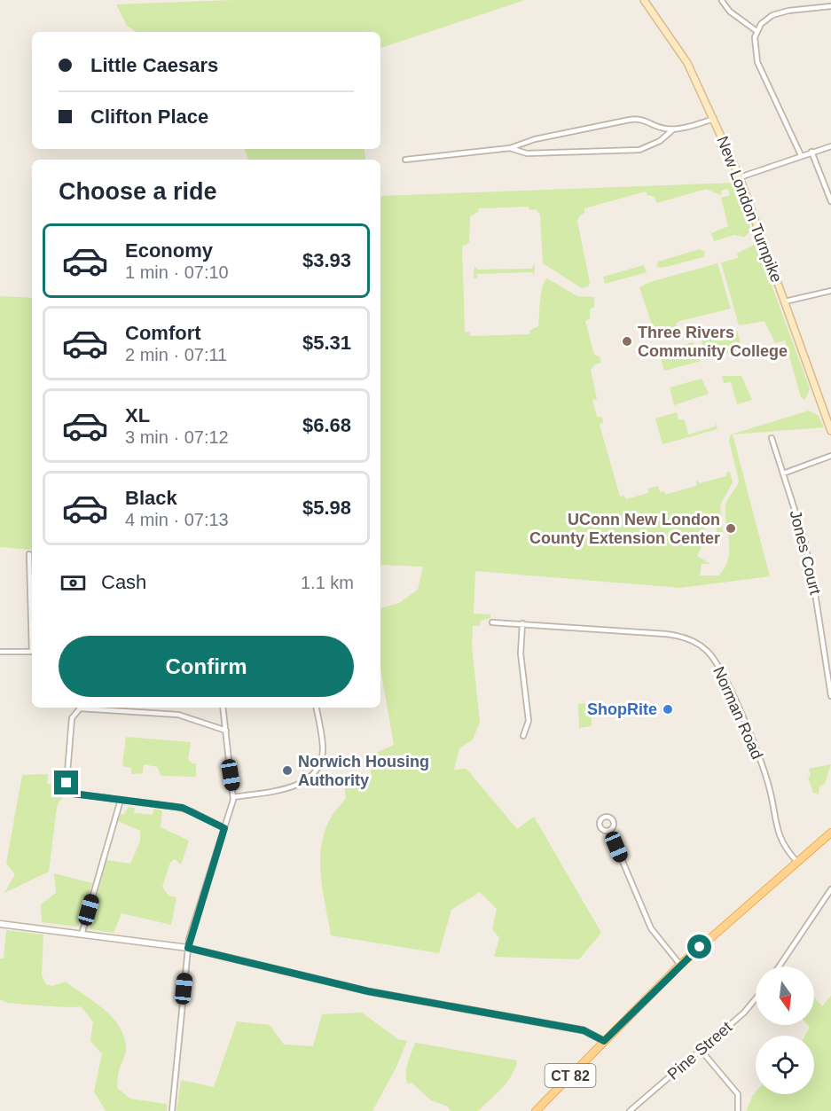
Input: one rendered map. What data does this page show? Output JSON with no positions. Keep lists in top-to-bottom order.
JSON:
{
  "streets": {
    "main road": ["New London Turnpike", "CT 82"],
    "street": ["Jones Court", "Norman Road", "Pine Street"]
  },
  "crossings": [
    ["Norman Road", "CT 82"]
  ],
  "places": [
    "Three Rivers Community College",
    "UConn New London County Extension Center",
    "ShopRite",
    "Norwich Housing Authority"
  ],
  "north": "bottom",
  "page": {
    "banner": ["Little Caesars", "Clifton Place"],
    "heading": "Choose a ride",
    "list": [
      {
        "name": "Economy",
        "note": "1 min · 07:10",
        "value": "$3.93"
      },
      {
        "name": "Comfort",
        "note": "2 min · 07:11",
        "value": "$5.31"
      },
      {
        "name": "XL",
        "note": "3 min · 07:12",
        "value": "$6.68"
      },
      {
        "name": "Black",
        "note": "4 min · 07:13",
        "value": "$5.98"
      }
    ],
    "pay": ["Cash", "1.1 km"],
    "buttons": "Confirm"
  }
}
